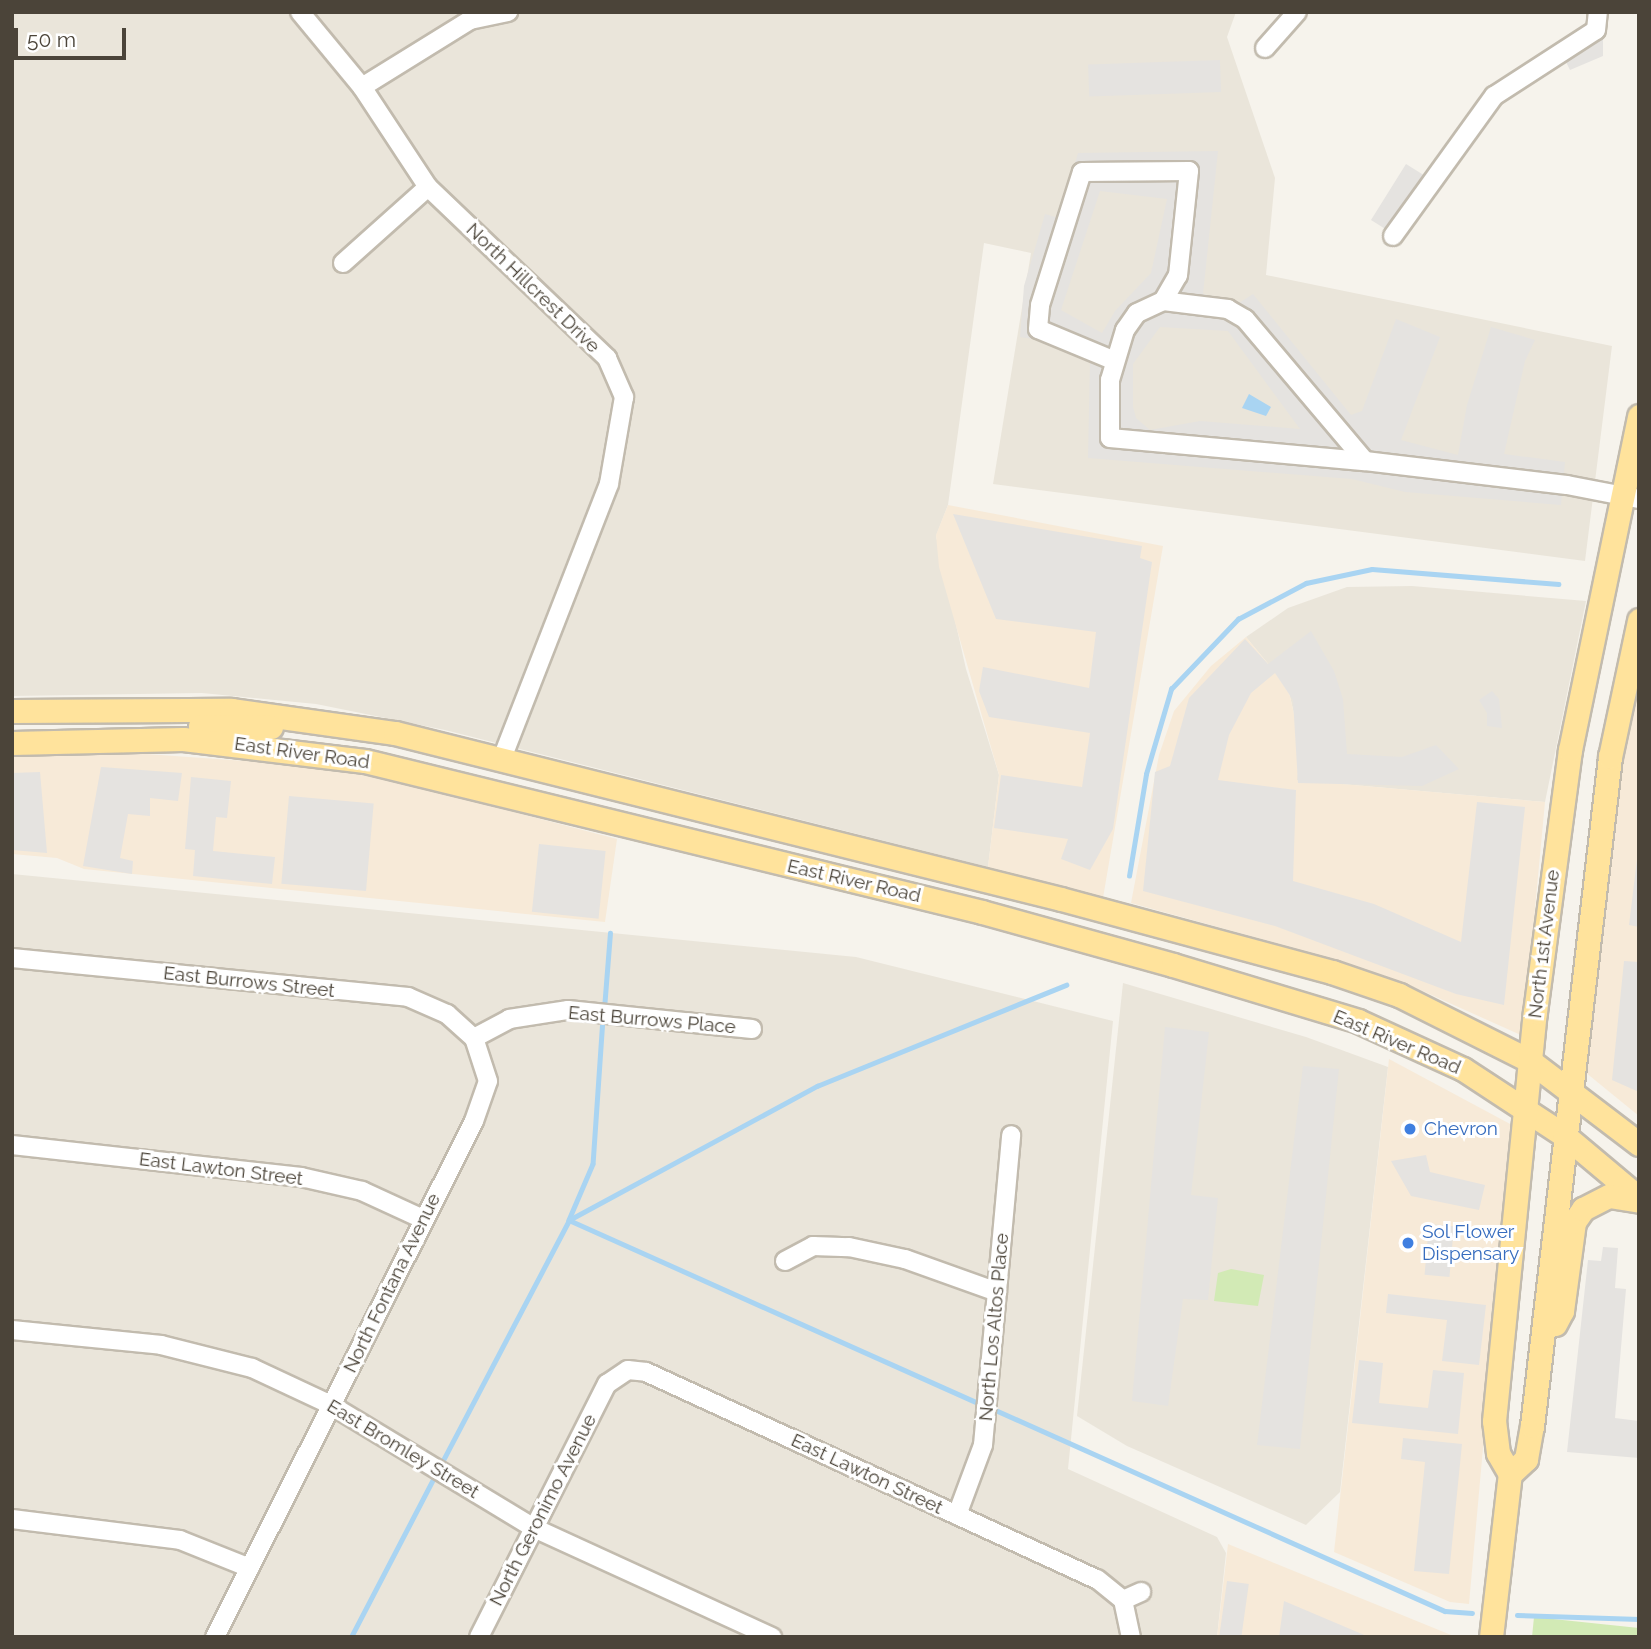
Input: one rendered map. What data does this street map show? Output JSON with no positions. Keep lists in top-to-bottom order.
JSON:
{
  "streets": {
    "main road": ["East River Road", "North 1st Avenue"],
    "street": [
      "North Hillcrest Drive",
      "East Burrows Street",
      "East Burrows Place",
      "East Lawton Street",
      "North Fontana Avenue",
      "North Los Altos Place",
      "East Bromley Street",
      "North Geronimo Avenue"
    ]
  },
  "crossings": [
    ["North Hillcrest Drive", "East River Road"],
    ["East River Road", "North 1st Avenue"],
    ["East Burrows Street", "East Burrows Place"],
    ["East Burrows Street", "North Fontana Avenue"],
    ["East Burrows Place", "North Fontana Avenue"],
    ["East Lawton Street", "North Fontana Avenue"],
    ["East Lawton Street", "North Los Altos Place"],
    ["East Lawton Street", "North Geronimo Avenue"],
    ["North Fontana Avenue", "East Bromley Street"],
    ["East Bromley Street", "North Geronimo Avenue"]
  ],
  "places": ["Chevron", "Sol Flower Dispensary"],
  "scale_bar": "50 m"
}
